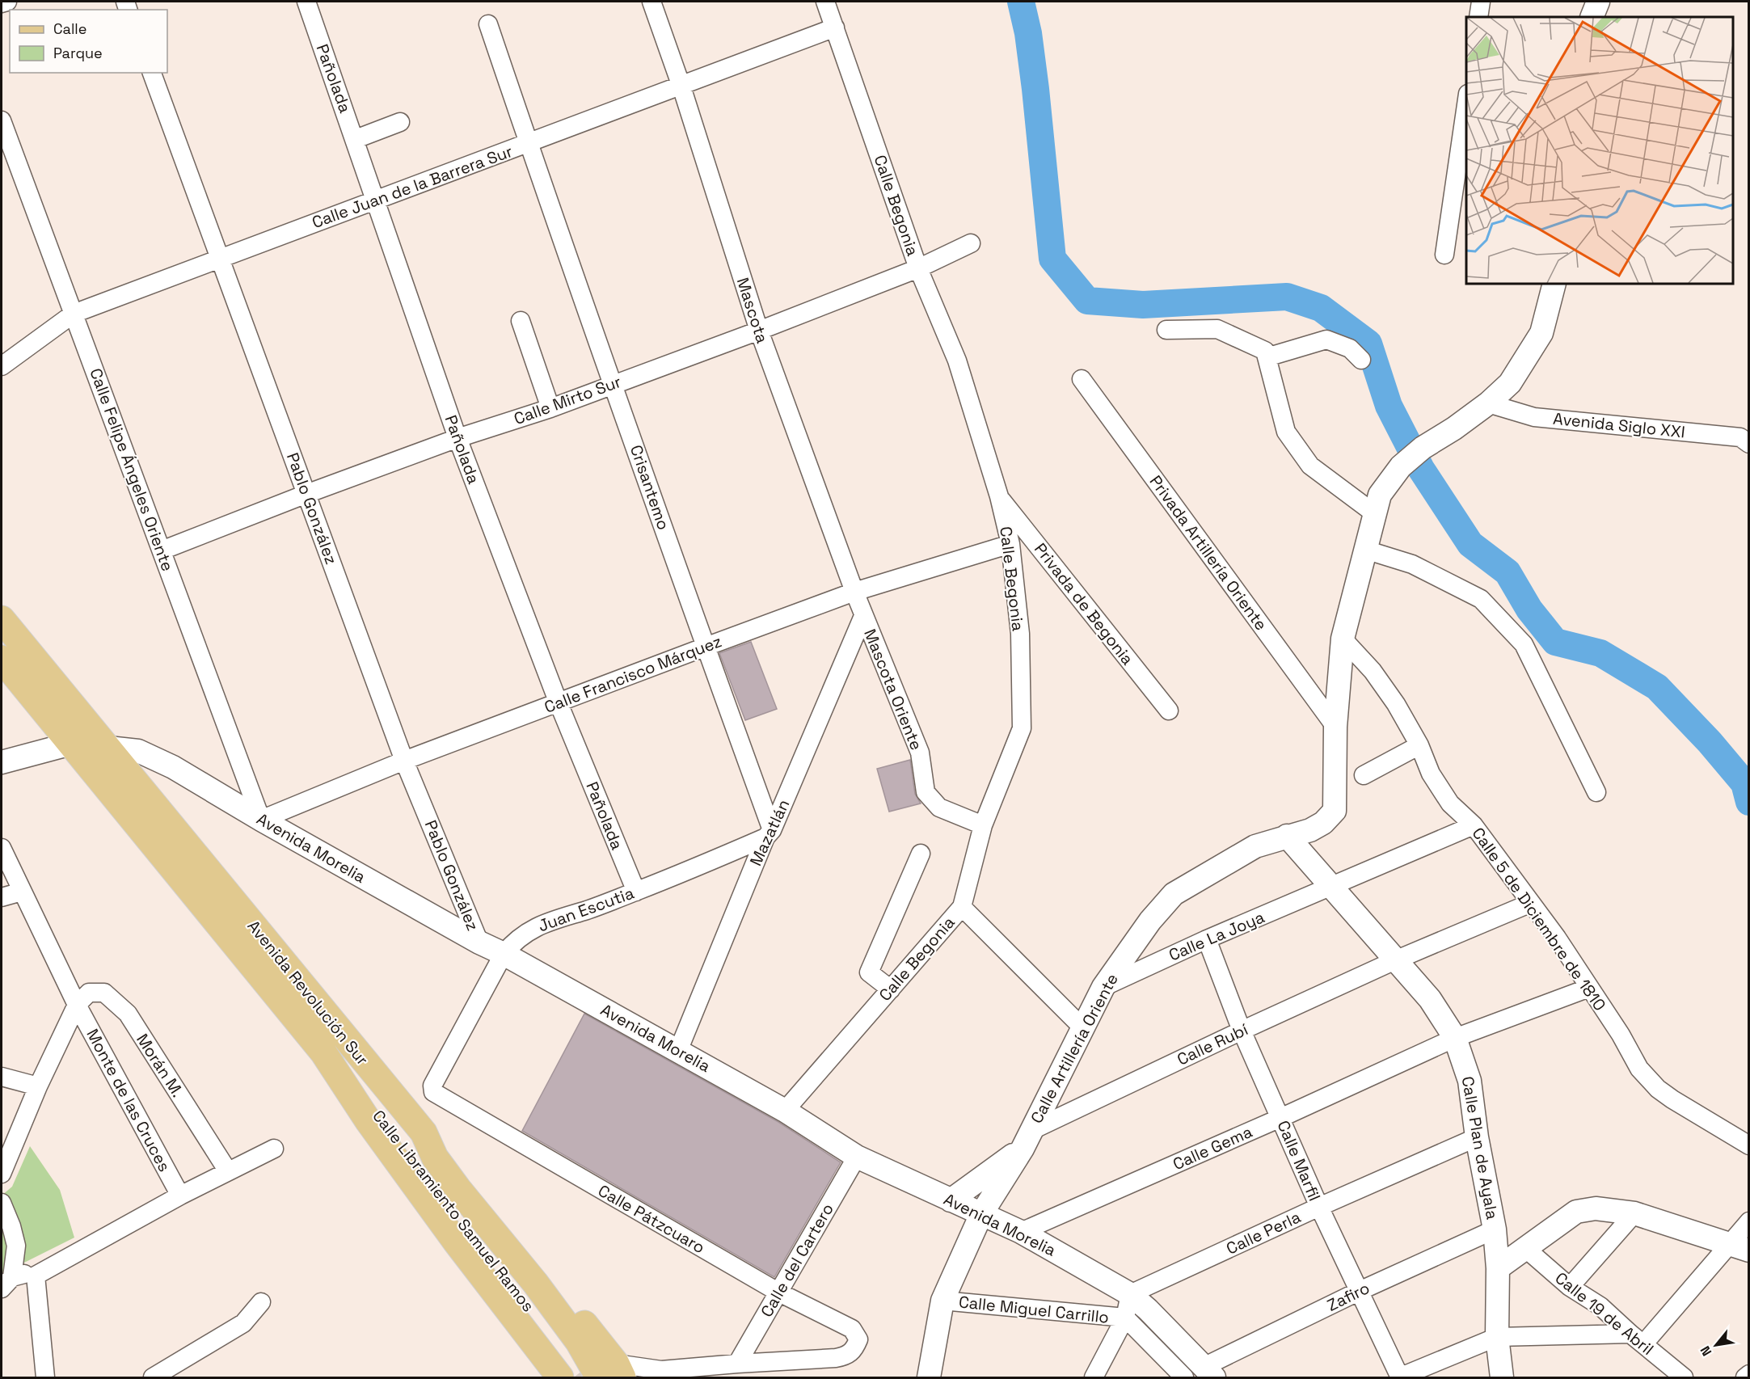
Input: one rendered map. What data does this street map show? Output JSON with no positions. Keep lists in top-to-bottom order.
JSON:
{
  "streets": {
    "main road": ["Avenida Revolución Sur"],
    "street": [
      "Pañolada",
      "Calle Juan de la Barrera Sur",
      "Calle Begonia",
      "Mascota",
      "Calle Mirto Sur",
      "Avenida Siglo XXI",
      "Calle Felipe Ángeles Oriente",
      "Crisantemo",
      "Pablo González",
      "Privada Artillería Oriente",
      "Privada de Begonia",
      "Calle Francisco Márquez",
      "Mascota Oriente",
      "Mazatlán",
      "Avenida Morelia",
      "Juan Escutia",
      "Calle 5 de Diciembre de 1810",
      "Calle La Joya",
      "Calle Rubí",
      "Calle Artillería Oriente",
      "Morán M.",
      "Monte de las Cruces",
      "Calle Gema",
      "Calle Plan de Ayala",
      "Calle Marfil",
      "Calle Pátzcuaro",
      "Calle Perla",
      "Calle del Cartero",
      "Zafiro",
      "Calle Miguel Carrillo",
      "Calle 19 de Abril"
    ]
  },
  "crossings": [
    ["Pañolada", "Calle Juan de la Barrera Sur"],
    ["Pañolada", "Calle Mirto Sur"],
    ["Pañolada", "Calle Francisco Márquez"],
    ["Pañolada", "Juan Escutia"],
    ["Calle Juan de la Barrera Sur", "Calle Begonia"],
    ["Calle Juan de la Barrera Sur", "Mascota"],
    ["Calle Juan de la Barrera Sur", "Calle Felipe Ángeles Oriente"],
    ["Calle Juan de la Barrera Sur", "Crisantemo"],
    ["Calle Juan de la Barrera Sur", "Pablo González"],
    ["Calle Begonia", "Calle Mirto Sur"],
    ["Calle Begonia", "Privada de Begonia"],
    ["Calle Begonia", "Calle Francisco Márquez"],
    ["Calle Begonia", "Mascota Oriente"],
    ["Calle Begonia", "Avenida Morelia"],
    ["Mascota", "Calle Mirto Sur"],
    ["Mascota", "Calle Francisco Márquez"],
    ["Mascota", "Mascota Oriente"],
    ["Mascota", "Mazatlán"],
    ["Calle Mirto Sur", "Calle Felipe Ángeles Oriente"],
    ["Calle Mirto Sur", "Crisantemo"],
    ["Calle Mirto Sur", "Pablo González"],
    ["Avenida Siglo XXI", "Calle Artillería Oriente"],
    ["Calle Felipe Ángeles Oriente", "Calle Francisco Márquez"],
    ["Calle Felipe Ángeles Oriente", "Avenida Morelia"],
    ["Crisantemo", "Calle Francisco Márquez"],
    ["Crisantemo", "Mazatlán"],
    ["Crisantemo", "Juan Escutia"],
    ["Pablo González", "Calle Francisco Márquez"],
    ["Pablo González", "Avenida Morelia"],
    ["Privada Artillería Oriente", "Calle Artillería Oriente"],
    ["Calle Francisco Márquez", "Avenida Morelia"],
    ["Mascota Oriente", "Mazatlán"],
    ["Mazatlán", "Avenida Morelia"],
    ["Mazatlán", "Juan Escutia"],
    ["Avenida Morelia", "Juan Escutia"],
    ["Avenida Morelia", "Avenida Revolución Sur"],
    ["Avenida Morelia", "Calle Artillería Oriente"],
    ["Avenida Morelia", "Calle Gema"],
    ["Avenida Morelia", "Calle Perla"],
    ["Avenida Morelia", "Calle del Cartero"],
    ["Avenida Morelia", "Zafiro"],
    ["Juan Escutia", "Calle Pátzcuaro"],
    ["Calle 5 de Diciembre de 1810", "Calle La Joya"],
    ["Calle 5 de Diciembre de 1810", "Calle Rubí"],
    ["Calle 5 de Diciembre de 1810", "Calle Artillería Oriente"],
    ["Calle 5 de Diciembre de 1810", "Calle Gema"],
    ["Calle La Joya", "Calle Artillería Oriente"],
    ["Calle La Joya", "Calle Plan de Ayala"],
    ["Calle La Joya", "Calle Marfil"],
    ["Calle Rubí", "Calle Artillería Oriente"],
    ["Calle Rubí", "Calle Plan de Ayala"],
    ["Calle Rubí", "Calle Marfil"],
    ["Calle Artillería Oriente", "Calle Plan de Ayala"],
    ["Calle Artillería Oriente", "Calle Miguel Carrillo"],
    ["Morán M.", "Monte de las Cruces"],
    ["Calle Gema", "Calle Plan de Ayala"],
    ["Calle Gema", "Calle Marfil"],
    ["Calle Plan de Ayala", "Calle Perla"],
    ["Calle Plan de Ayala", "Zafiro"],
    ["Calle Marfil", "Calle Perla"],
    ["Calle Marfil", "Zafiro"],
    ["Calle Pátzcuaro", "Calle del Cartero"]
  ],
  "legend": ["Calle", "Parque"],
  "north": "bottom left"
}
